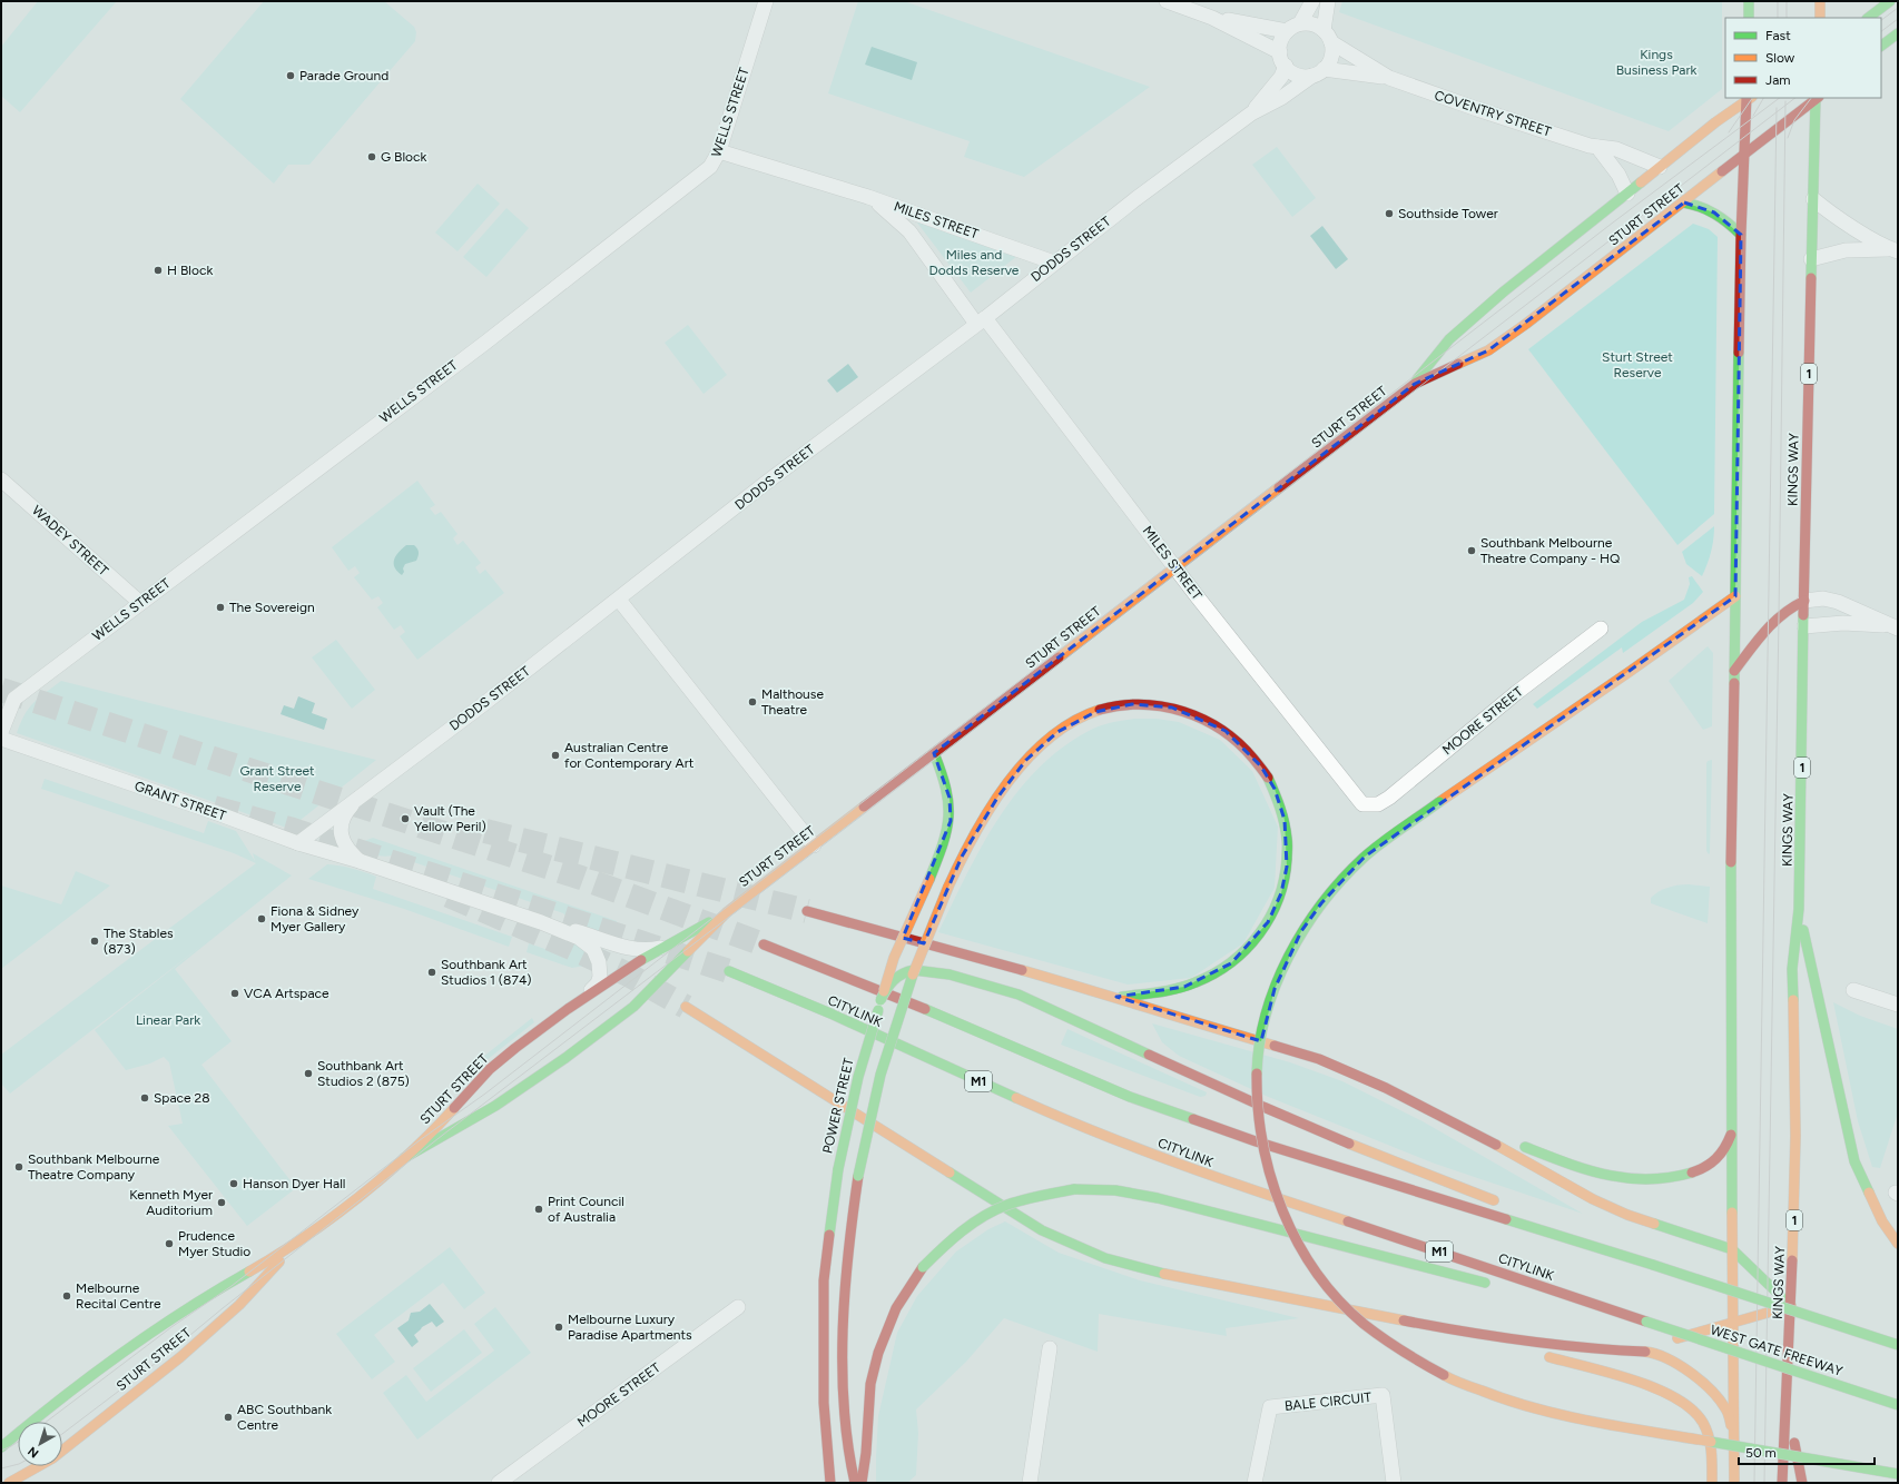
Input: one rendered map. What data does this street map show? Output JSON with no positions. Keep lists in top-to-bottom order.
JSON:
{
  "streets": {
    "main road": [
      "STURT STREET",
      "1",
      "KINGS WAY",
      "CITYLINK",
      "M1",
      "POWER STREET",
      "WEST GATE FREEWAY"
    ],
    "street": [
      "WELLS STREET",
      "COVENTRY STREET",
      "MILES STREET",
      "DODDS STREET",
      "WADEY STREET",
      "MOORE STREET",
      "GRANT STREET",
      "BALE CIRCUIT"
    ]
  },
  "crossings": [
    ["WELLS STREET", "MILES STREET"],
    ["WELLS STREET", "WADEY STREET"],
    ["COVENTRY STREET", "STURT STREET"],
    ["COVENTRY STREET", "DODDS STREET"],
    ["STURT STREET", "MILES STREET"],
    ["STURT STREET", "KINGS WAY"],
    ["STURT STREET", "GRANT STREET"],
    ["STURT STREET", "POWER STREET"],
    ["MILES STREET", "DODDS STREET"],
    ["MILES STREET", "MOORE STREET"],
    ["DODDS STREET", "GRANT STREET"],
    ["CITYLINK", "WEST GATE FREEWAY"]
  ],
  "parks": [
    "Kings Business Park",
    "Miles and Dodds Reserve",
    "Sturt Street Reserve",
    "Grant Street Reserve",
    "Linear Park"
  ],
  "places": [
    "Parade Ground",
    "G Block",
    "Southside Tower",
    "H Block",
    "Southbank Melbourne Theatre Company - HQ",
    "The Sovereign",
    "Malthouse Theatre",
    "Australian Centre for Contemporary Art",
    "Vault (The Yellow Peril)",
    "Fiona & Sidney Myer Gallery",
    "The Stables (873)",
    "Southbank Art Studios 1 (874)",
    "VCA Artspace",
    "Southbank Art Studios 2 (875)",
    "Space 28",
    "Southbank Melbourne Theatre Company",
    "Hanson Dyer Hall",
    "Kenneth Myer Auditorium",
    "Print Council of Australia",
    "Prudence Myer Studio",
    "Melbourne Recital Centre",
    "Melbourne Luxury Paradise Apartments",
    "ABC Southbank Centre"
  ],
  "legend": ["Fast", "Slow", "Jam"],
  "scale_bar": "50 m",
  "north": "bottom left"
}
